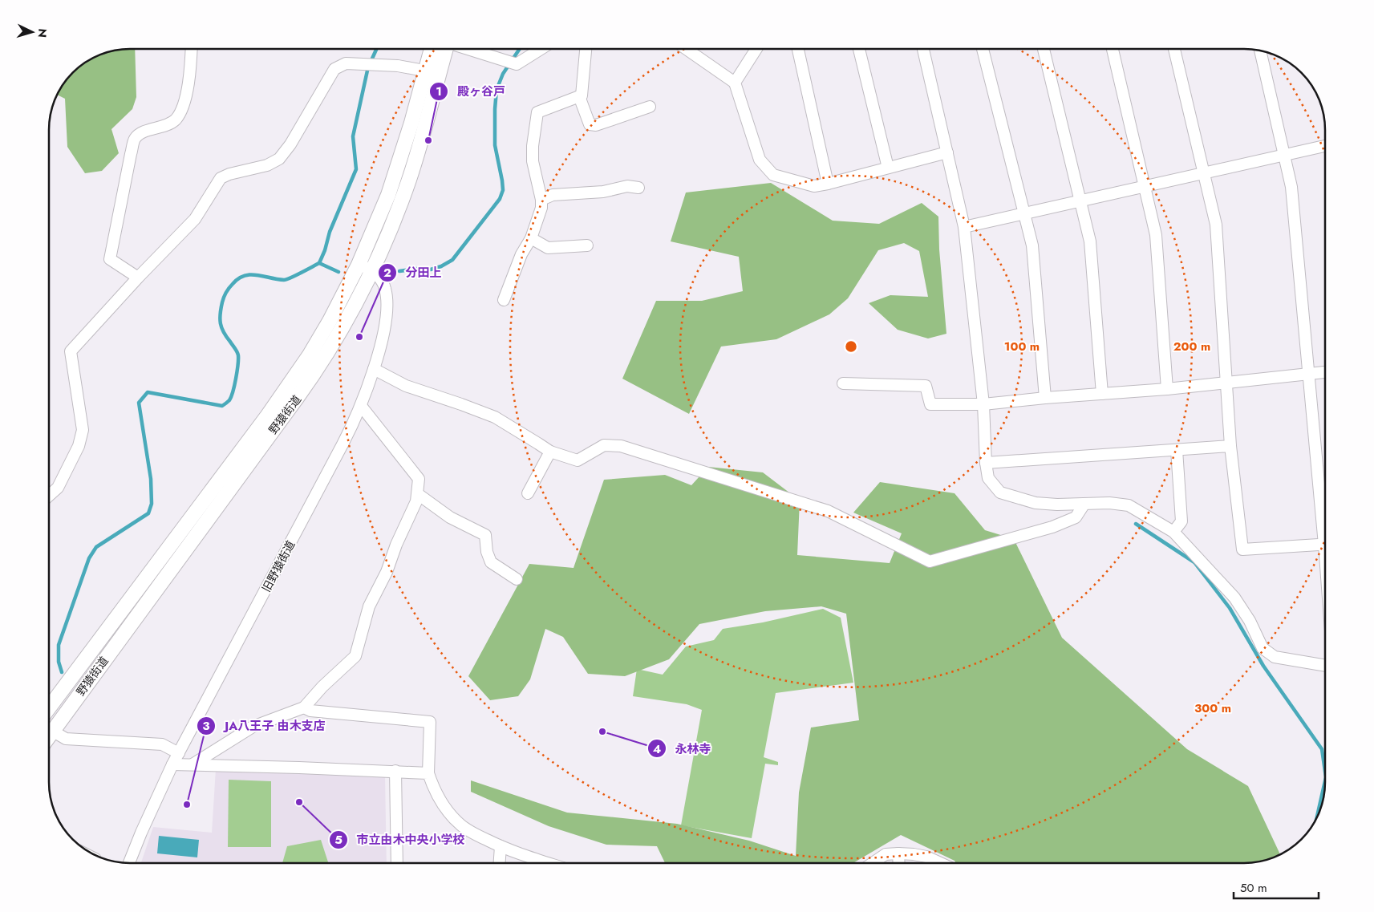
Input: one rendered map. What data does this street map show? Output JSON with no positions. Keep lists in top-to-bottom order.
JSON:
{
  "streets": {
    "main road": ["野猿街道"],
    "street": ["旧野猿街道"]
  },
  "crossings": [
    ["野猿街道", "旧野猿街道"]
  ],
  "places": [
    "殿ヶ谷戸",
    "分田上",
    "永林寺",
    "市立由木中央小学校",
    "JA八王子 由木支店"
  ],
  "scale_bar": "50 m",
  "north": "right",
  "rings": ["100 m", "200 m", "300 m"]
}
